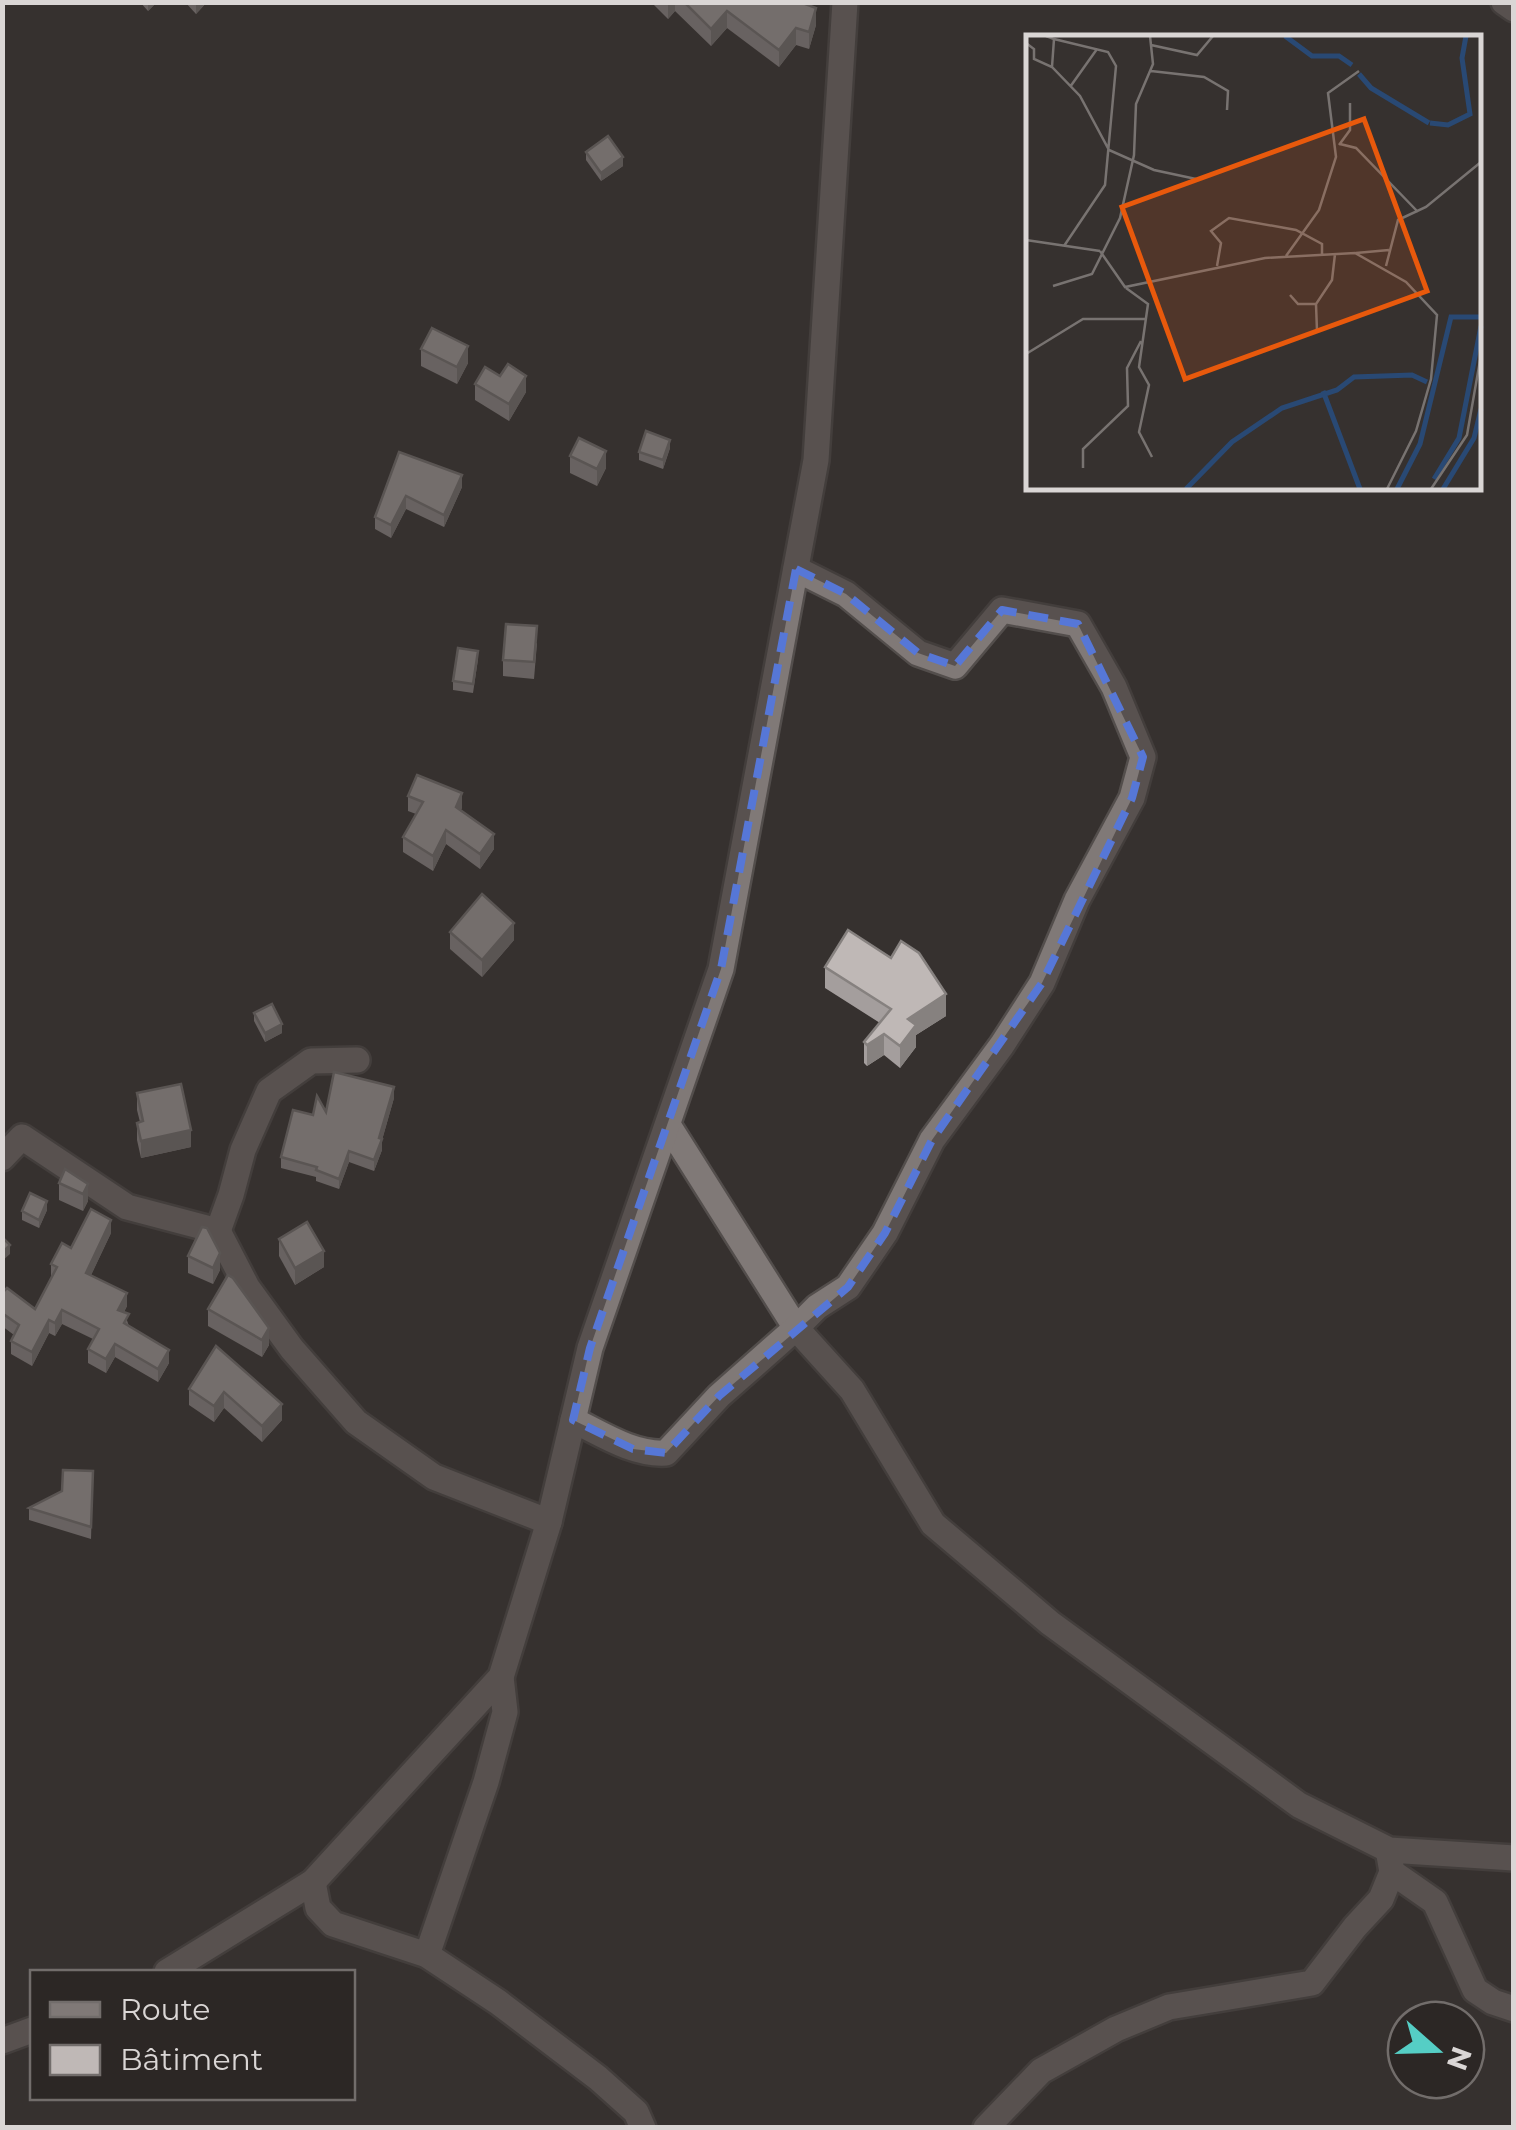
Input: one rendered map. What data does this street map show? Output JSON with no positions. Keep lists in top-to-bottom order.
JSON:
{
  "legend": ["Route", "Bâtiment"],
  "north": "right"
}
